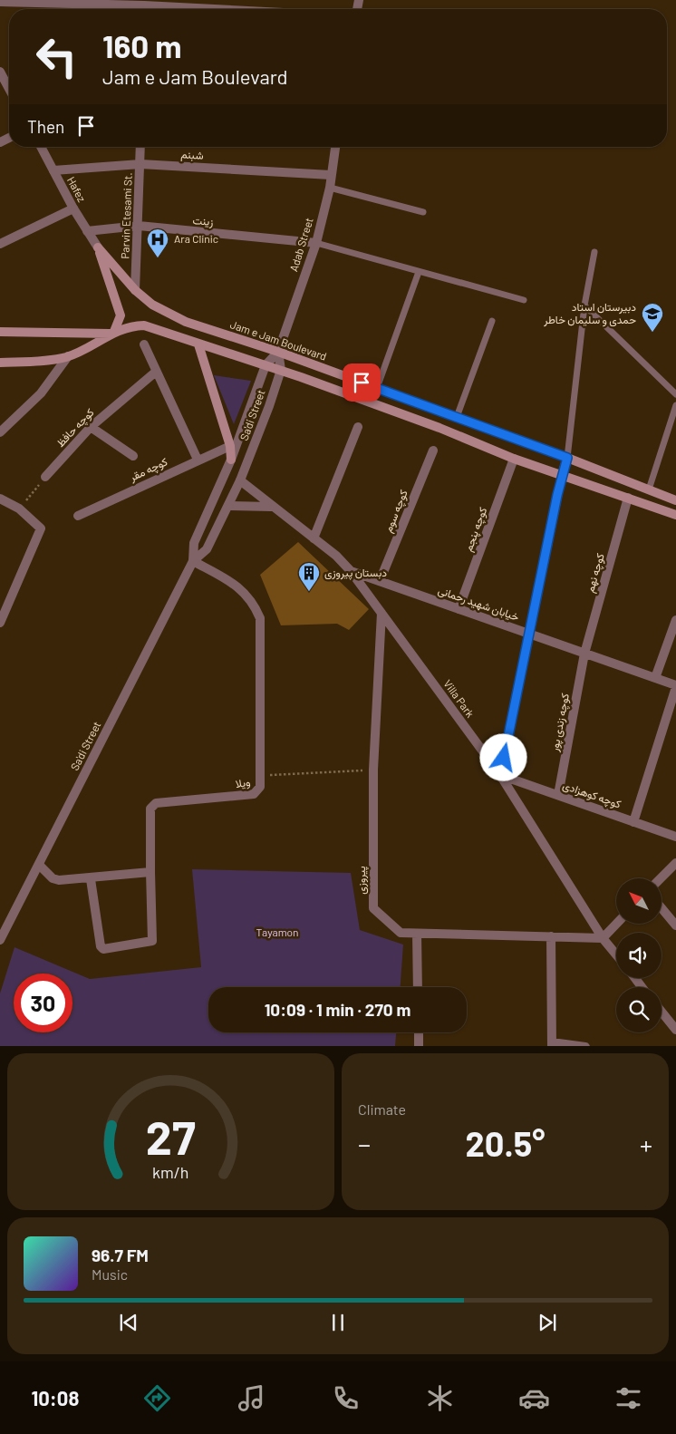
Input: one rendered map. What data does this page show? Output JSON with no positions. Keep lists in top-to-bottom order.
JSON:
{
  "streets": {
    "main road": ["Jam e Jam Boulevard"],
    "street": [
      "شبنم",
      "Hafez",
      "Parvin Etesami St.",
      "زینت",
      "Adab Street",
      "Sa'di Street",
      "کوچه حافظ",
      "کوچه مقر",
      "کوچه سوم",
      "کوچه پنجم",
      "کوچه نهم",
      "خیابان شهید رحمانی",
      "Villa Park",
      "کوچه زندی پور",
      "ویلا",
      "کوچه کوهزادی",
      "پیروزی"
    ]
  },
  "crossings": [
    ["شبنم", "Hafez"],
    ["شبنم", "Parvin Etesami St."],
    ["شبنم", "Adab Street"],
    ["Hafez", "زینت"],
    ["Hafez", "Jam e Jam Boulevard"],
    ["Parvin Etesami St.", "زینت"],
    ["Parvin Etesami St.", "Jam e Jam Boulevard"],
    ["زینت", "Adab Street"],
    ["Adab Street", "Jam e Jam Boulevard"],
    ["Sa'di Street", "Villa Park"],
    ["Sa'di Street", "ویلا"],
    ["کوچه سوم", "خیابان شهید رحمانی"],
    ["کوچه پنجم", "خیابان شهید رحمانی"],
    ["کوچه نهم", "خیابان شهید رحمانی"],
    ["کوچه نهم", "کوچه زندی پور"],
    ["خیابان شهید رحمانی", "Villa Park"],
    ["خیابان شهید رحمانی", "کوچه زندی پور"],
    ["Villa Park", "کوچه کوهزادی"],
    ["Villa Park", "پیروزی"],
    ["کوچه زندی پور", "کوچه کوهزادی"]
  ],
  "parks": ["Tayamon"],
  "places": {
    "hospital": ["Ara Clinic"],
    "school or university": ["دبیرستان استاد حمدی و سلیمان خاطر"],
    "building": ["دبستان پیروزی"]
  },
  "north": "top left",
  "page": {
    "turn": ["160 m", "Jam e Jam Boulevard"],
    "then": "Then",
    "limit": "30",
    "trip": "10:09 · 1 min · 270 m",
    "tile": "Climate",
    "heat": ["−", "20.5°", "+"],
    "song": ["96.7 FM", "Music"],
    "tabs": "10:08",
    "gauge": ["27", "km/h"]
  }
}
